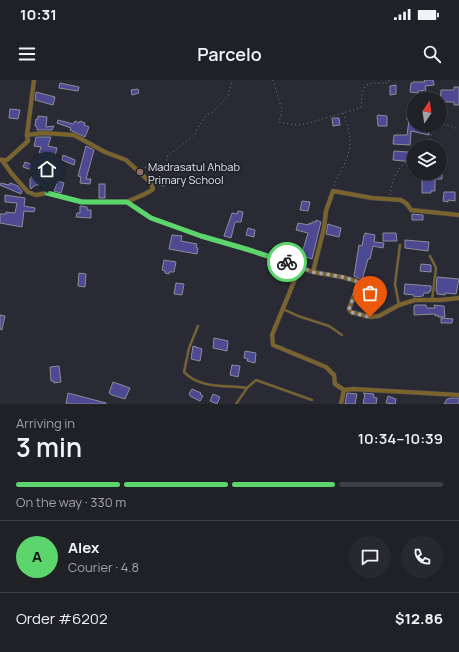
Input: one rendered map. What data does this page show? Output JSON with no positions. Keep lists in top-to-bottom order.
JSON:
{
  "places": ["Madrasatul Ahbab Primary School"],
  "north": "top",
  "page": {
    "status": "10:31",
    "header": "Parcelo",
    "heading": ["3 min", "Arriving in", "10:34–10:39"],
    "panel": [
      "Alex",
      "Courier · 4.8",
      "Order #6202",
      "$12.86"
    ],
    "bar": "On the way · 330 m",
    "round": "A"
  }
}
